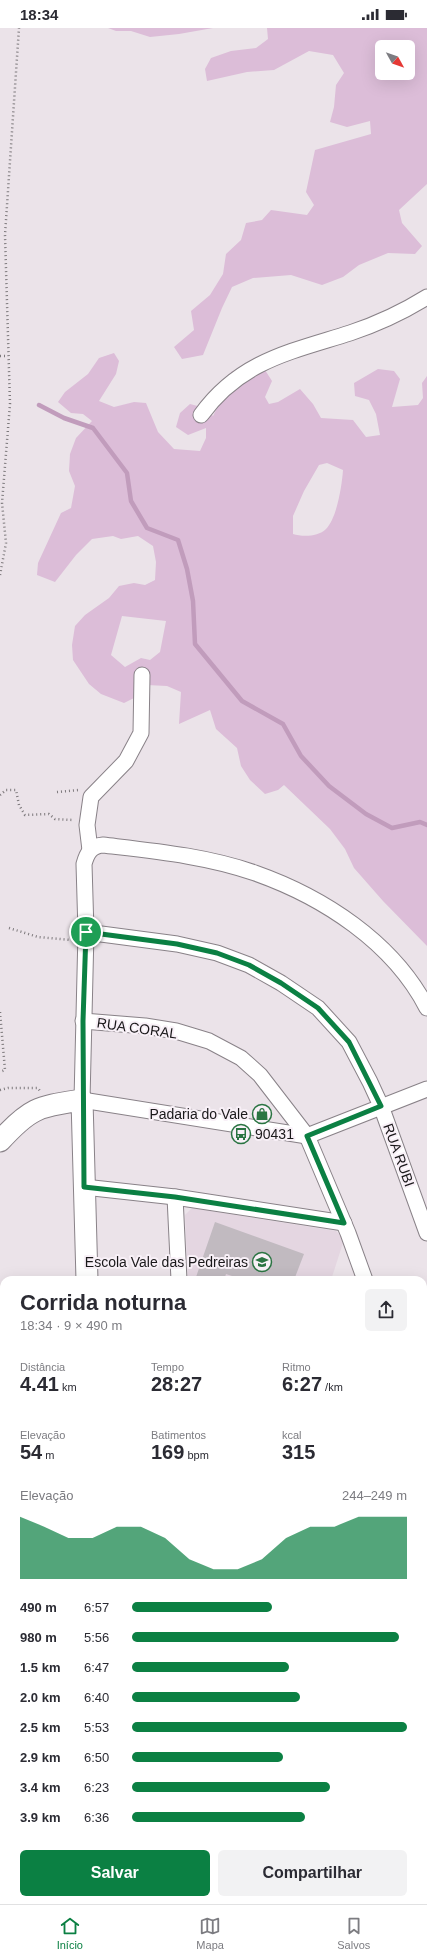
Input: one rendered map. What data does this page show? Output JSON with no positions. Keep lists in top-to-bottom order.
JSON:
{
  "streets": {
    "street": ["RUA CORAL", "RUA RUBI"]
  },
  "places": {
    "shop": ["Padaria do Vale"],
    "bus stop": ["90431"],
    "school or university": ["Escola Vale das Pedreiras"]
  },
  "north": "bottom right",
  "page": {
    "status": "18:34",
    "heading": ["Corrida noturna", "18:34 · 9 × 490 m"],
    "stats": [
      ["Distância", "4.41 km"],
      ["Tempo", "28:27"],
      ["Ritmo", "6:27 /km"],
      ["Elevação", "54 m"],
      ["Batimentos", "169 bpm"],
      ["kcal", "315"]
    ],
    "chart": ["Elevação", "244–249 m"],
    "list": [
      {
        "name": "490 m",
        "note": "6:57"
      },
      {
        "name": "980 m",
        "note": "5:56"
      },
      {
        "name": "1.5 km",
        "note": "6:47"
      },
      {
        "name": "2.0 km",
        "note": "6:40"
      },
      {
        "name": "2.5 km",
        "note": "5:53"
      },
      {
        "name": "2.9 km",
        "note": "6:50"
      },
      {
        "name": "3.4 km",
        "note": "6:23"
      },
      {
        "name": "3.9 km",
        "note": "6:36"
      }
    ],
    "buttons": ["Salvar", "Compartilhar"],
    "tabs": ["Início", "Mapa", "Salvos"]
  }
}
